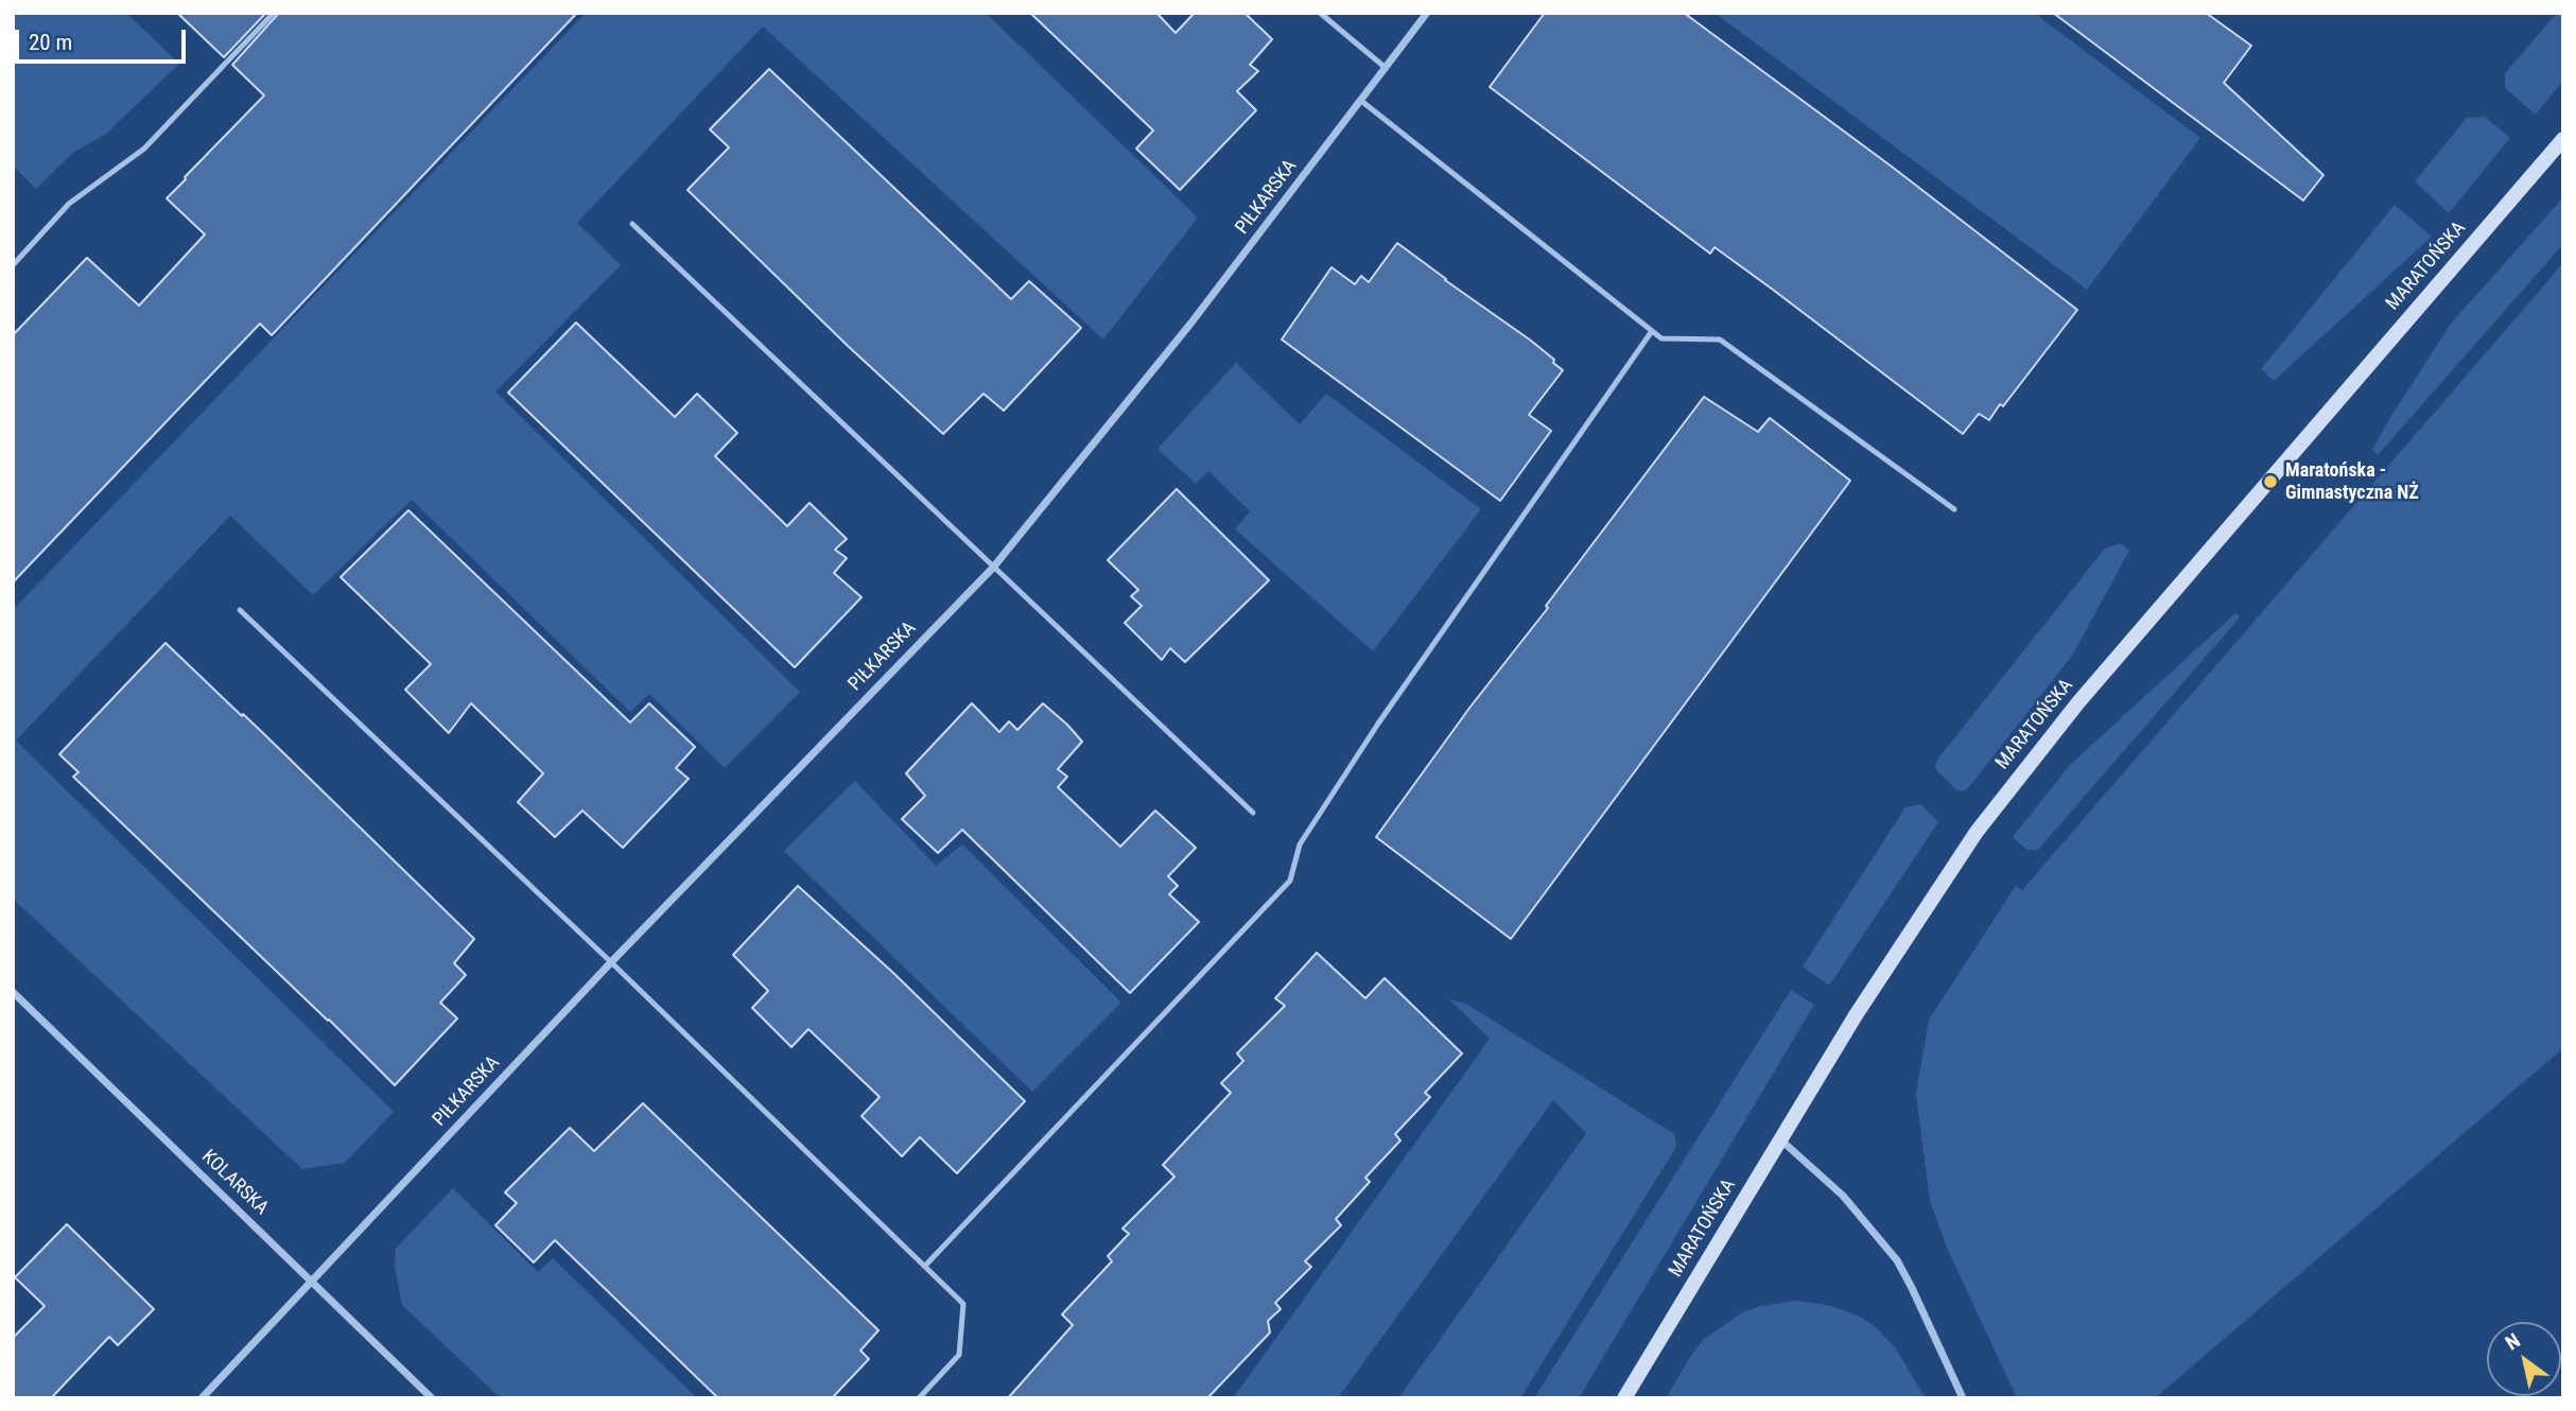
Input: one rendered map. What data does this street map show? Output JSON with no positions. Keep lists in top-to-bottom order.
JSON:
{
  "streets": {
    "main road": ["MARATOŃSKA"],
    "street": ["PIŁKARSKA", "KOLARSKA"]
  },
  "crossings": [
    ["PIŁKARSKA", "KOLARSKA"]
  ],
  "places": ["Maratońska - Gimnastyczna NŻ"],
  "scale_bar": "20 m",
  "north": "top left"
}
